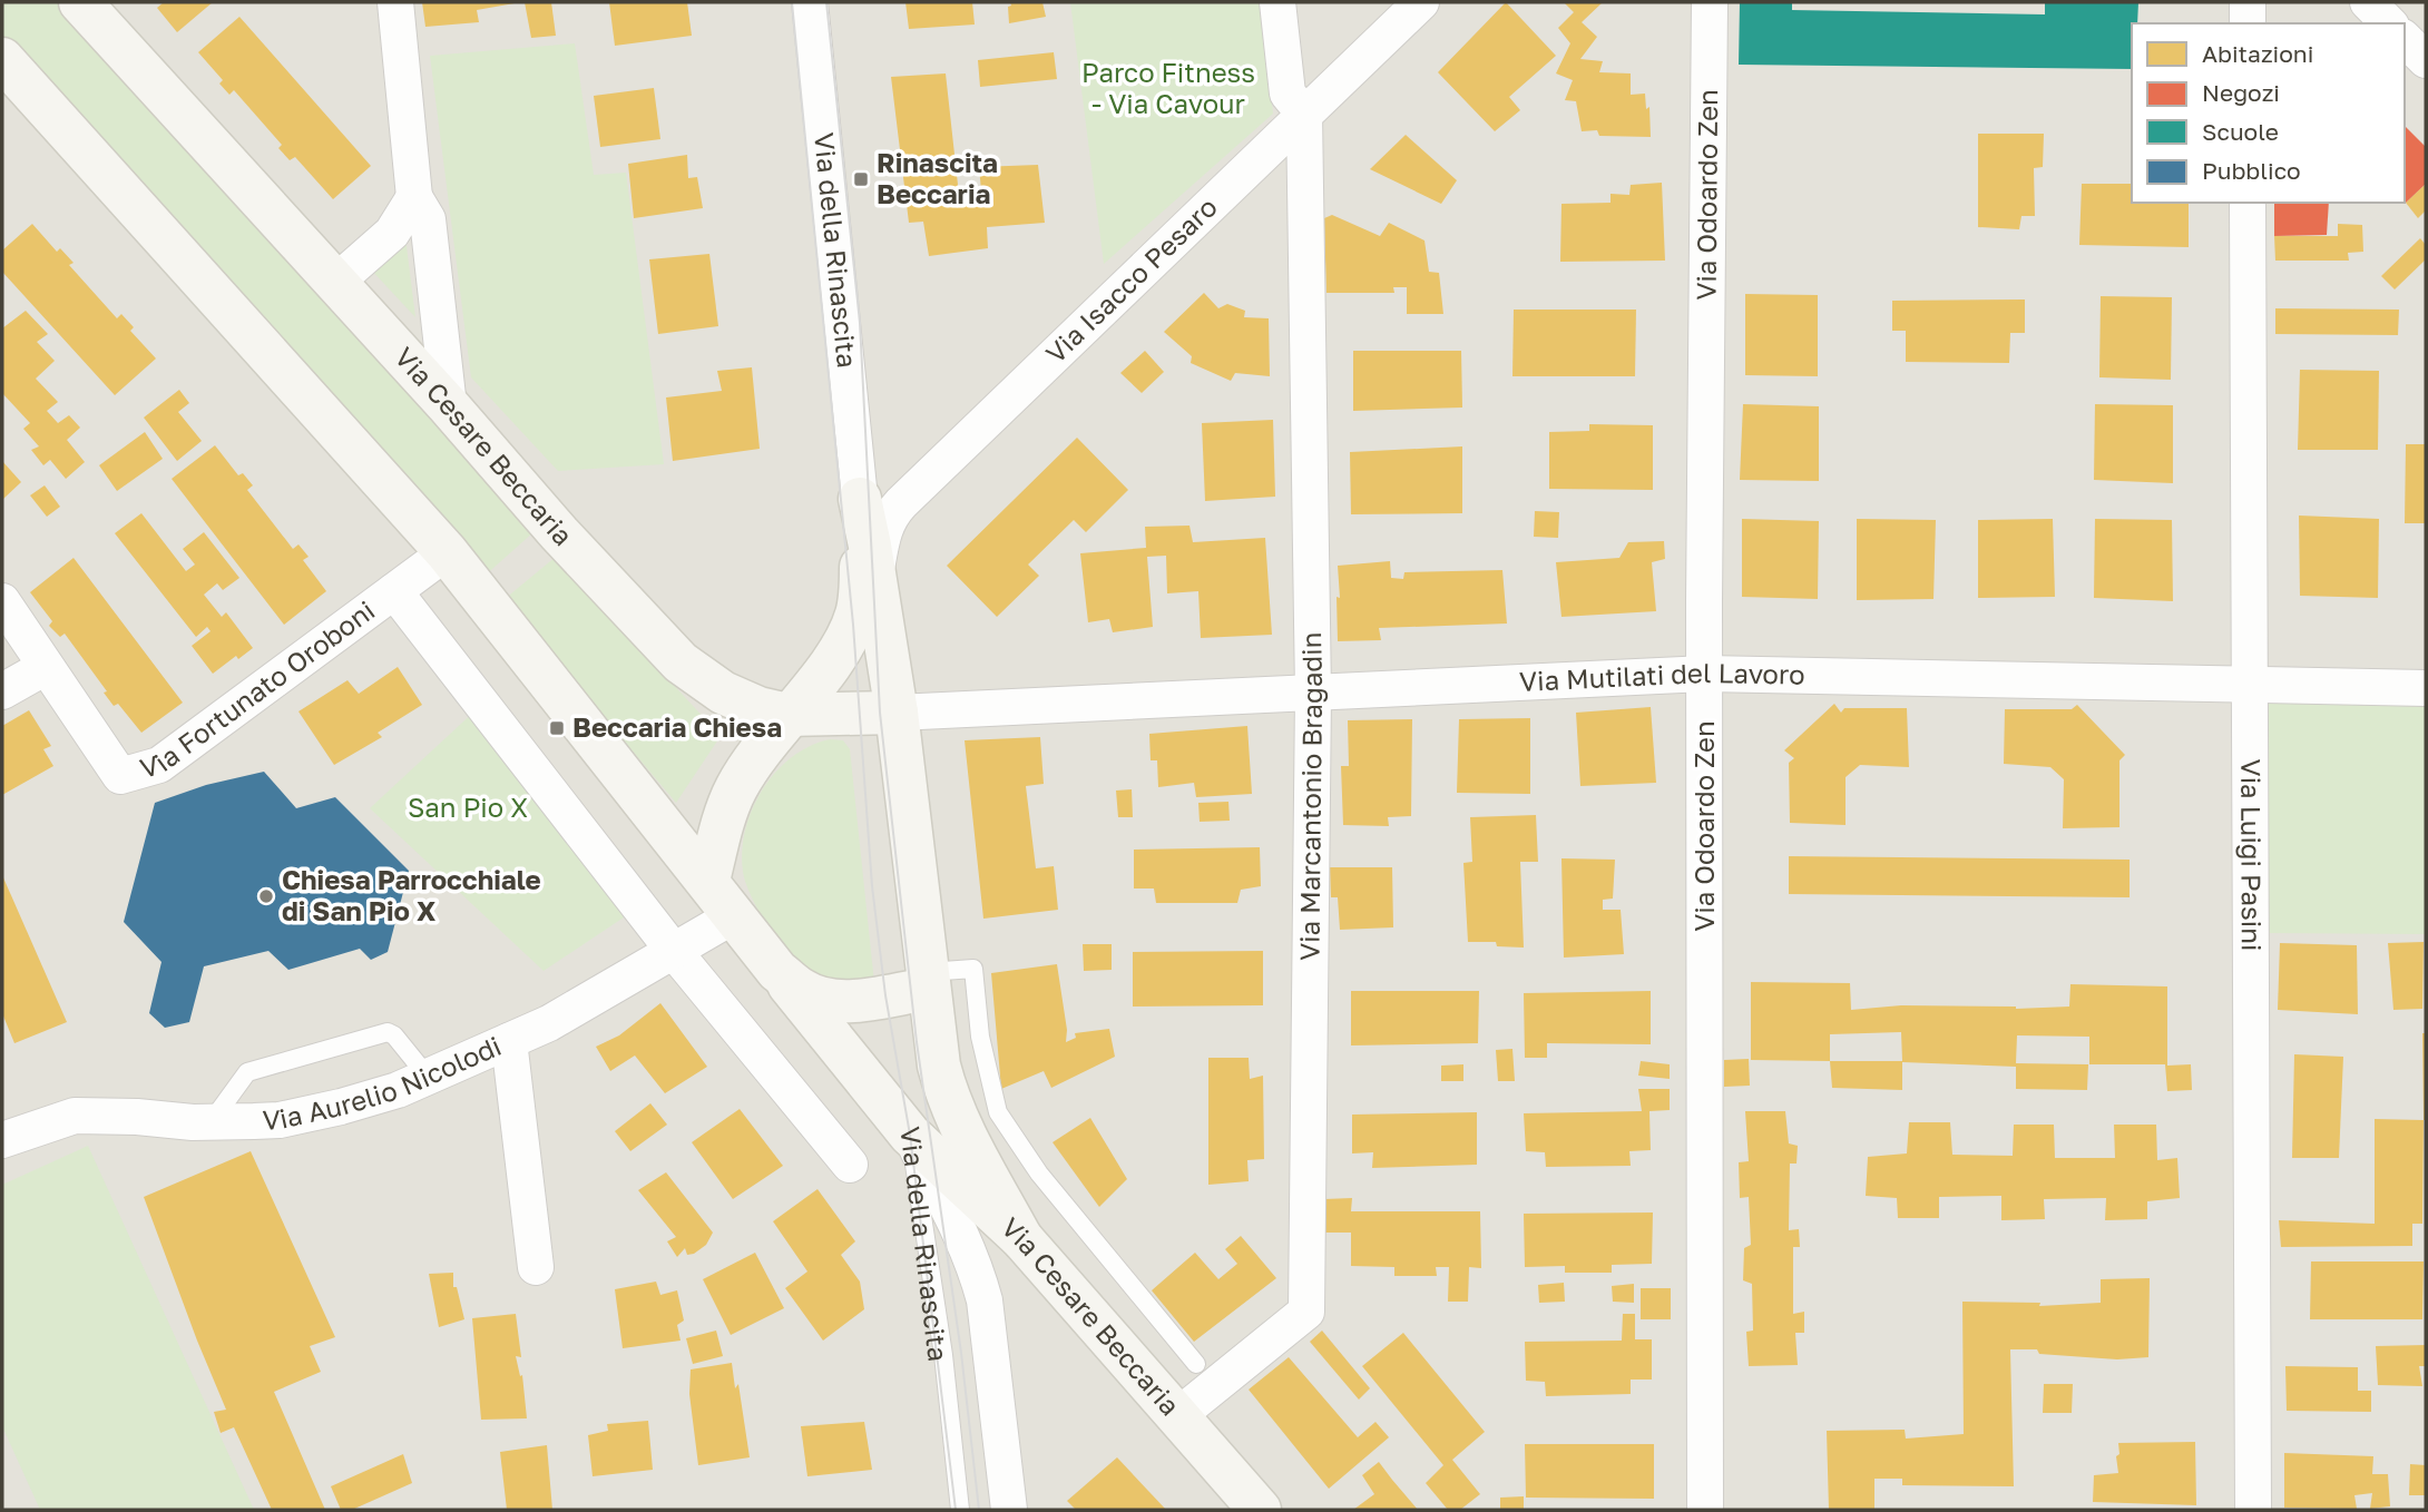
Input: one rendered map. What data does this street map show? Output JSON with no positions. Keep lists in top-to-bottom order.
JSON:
{
  "streets": {
    "street": [
      "Via Odoardo Zen",
      "Via della Rinascita",
      "Via Isacco Pesaro",
      "Via Cesare Beccaria",
      "Via Mutilati del Lavoro",
      "Via Fortunato Oroboni",
      "Via Marcantonio Bragadin",
      "Via Luigi Pasini",
      "Via Aurelio Nicolodi"
    ]
  },
  "crossings": [
    ["Via Odoardo Zen", "Via Mutilati del Lavoro"],
    ["Via della Rinascita", "Via Isacco Pesaro"],
    ["Via della Rinascita", "Via Cesare Beccaria"],
    ["Via della Rinascita", "Via Mutilati del Lavoro"],
    ["Via Isacco Pesaro", "Via Marcantonio Bragadin"],
    ["Via Cesare Beccaria", "Via Mutilati del Lavoro"],
    ["Via Cesare Beccaria", "Via Marcantonio Bragadin"],
    ["Via Mutilati del Lavoro", "Via Marcantonio Bragadin"],
    ["Via Mutilati del Lavoro", "Via Luigi Pasini"]
  ],
  "parks": ["Parco Fitness - Via Cavour", "San Pio X"],
  "places": {
    "transit": ["Rinascita Beccaria", "Beccaria Chiesa"],
    "other": ["Chiesa Parrocchiale di San Pio X"]
  },
  "legend": [
    "Abitazioni",
    "Negozi",
    "Scuole",
    "Pubblico"
  ]
}
